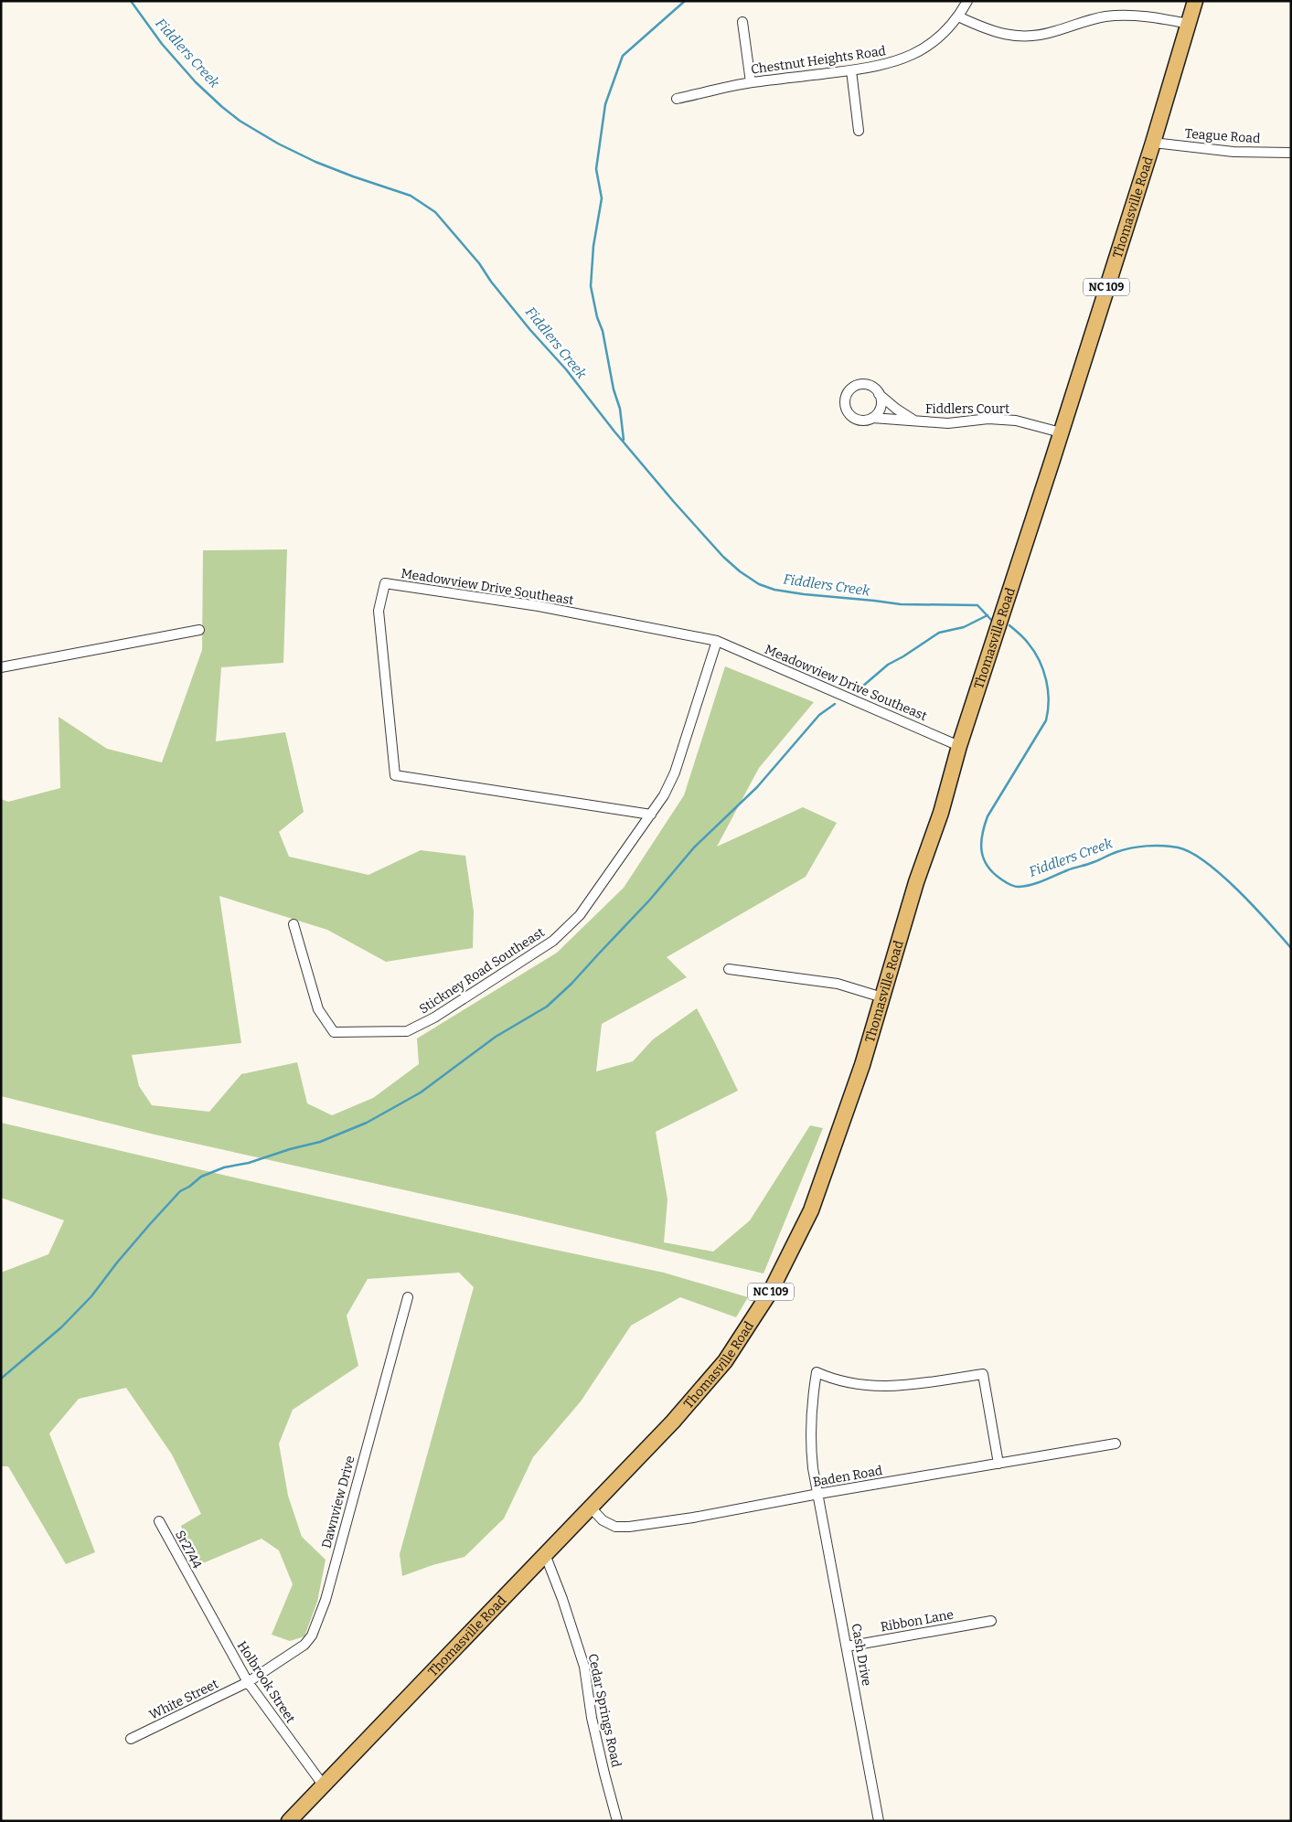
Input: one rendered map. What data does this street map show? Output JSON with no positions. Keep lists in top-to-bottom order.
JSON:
{
  "streets": {
    "main road": ["Thomasville Road", "NC 109"],
    "street": [
      "Chestnut Heights Road",
      "Teague Road",
      "Fiddlers Court",
      "Meadowview Drive Southeast",
      "Stickney Road Southeast",
      "Baden Road",
      "Dawnview Drive",
      "Sr2744",
      "Ribbon Lane",
      "Cash Drive",
      "Holbrook Street",
      "White Street",
      "Cedar Springs Road"
    ]
  },
  "crossings": [
    ["Teague Road", "Thomasville Road"],
    ["Thomasville Road", "Fiddlers Court"],
    ["Thomasville Road", "Meadowview Drive Southeast"],
    ["Thomasville Road", "Baden Road"],
    ["Thomasville Road", "Holbrook Street"],
    ["Thomasville Road", "Cedar Springs Road"],
    ["Meadowview Drive Southeast", "Stickney Road Southeast"],
    ["Baden Road", "Cash Drive"],
    ["Dawnview Drive", "Holbrook Street"],
    ["Dawnview Drive", "White Street"],
    ["Sr2744", "Holbrook Street"],
    ["Ribbon Lane", "Cash Drive"],
    ["Holbrook Street", "White Street"]
  ],
  "water": ["Fiddlers Creek"]
}
